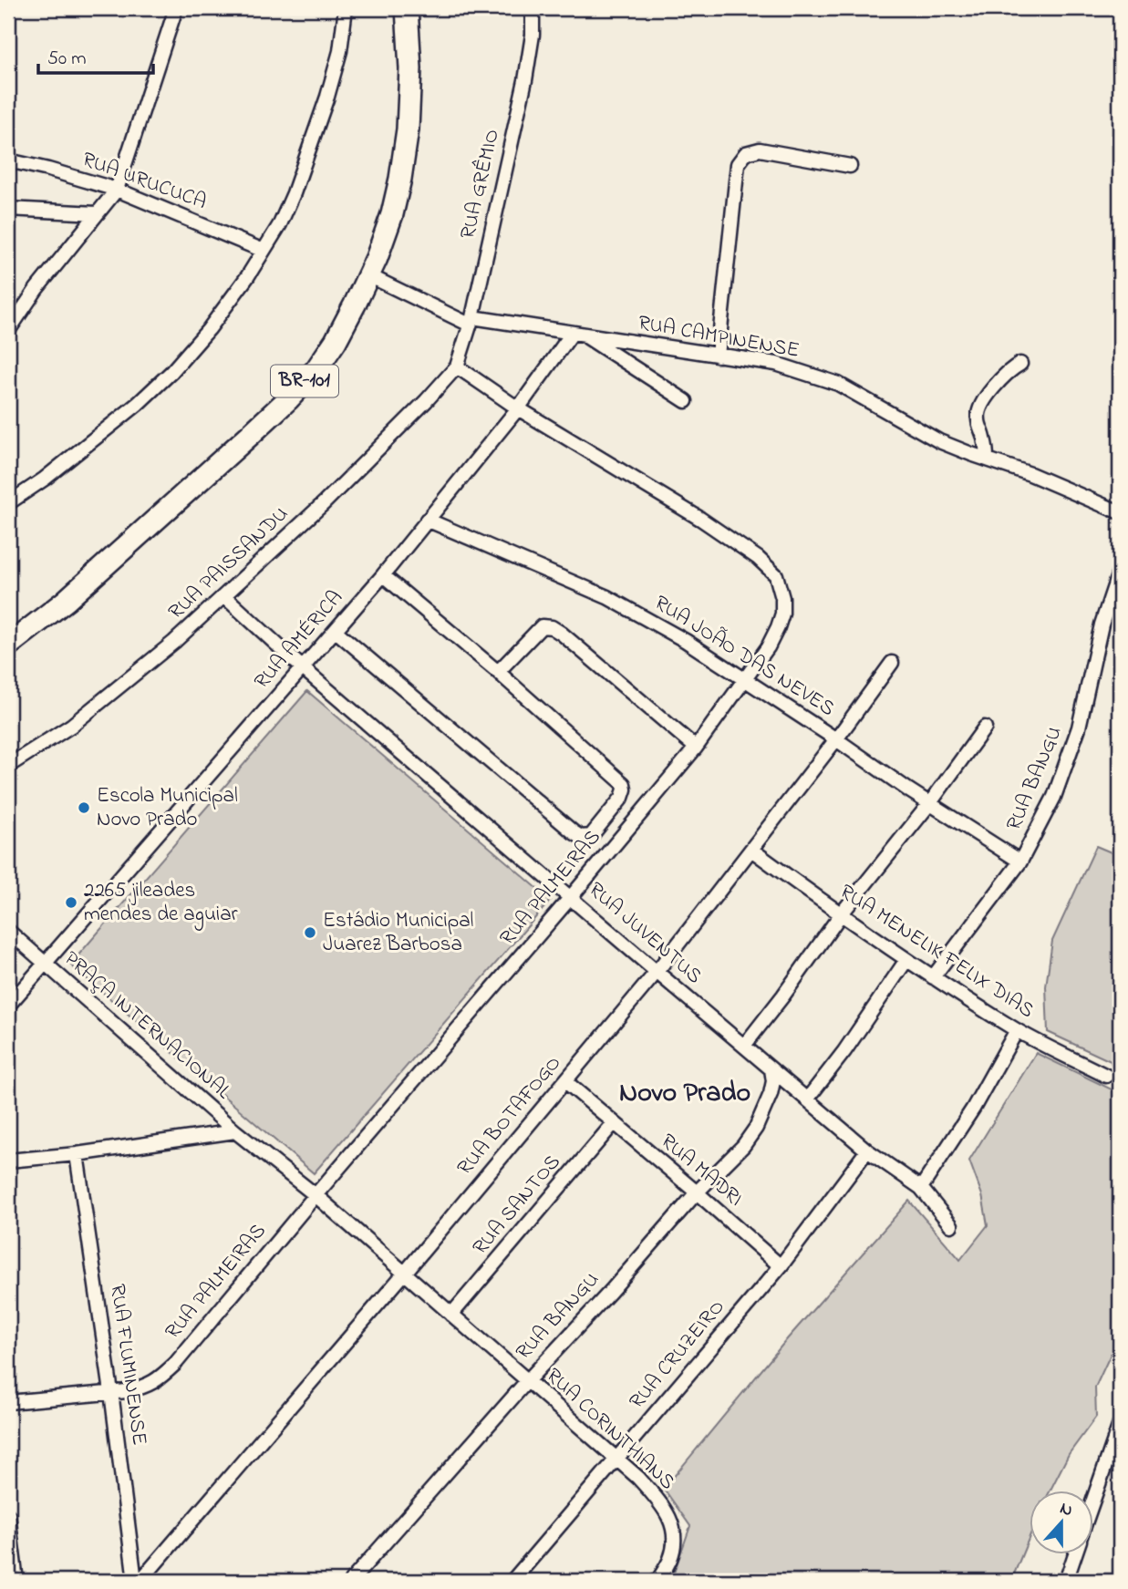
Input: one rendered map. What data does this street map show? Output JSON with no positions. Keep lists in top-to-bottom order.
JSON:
{
  "streets": {
    "highway": ["BR-101"],
    "street": [
      "RUA URUCUCA",
      "RUA GRÊMIO",
      "RUA CAMPINENSE",
      "RUA PAISSANDU",
      "RUA AMÉRICA",
      "RUA JOÃO DAS NEVES",
      "RUA BANGU",
      "RUA PALMEIRAS",
      "RUA JUVENTUS",
      "RUA MENELIK FELIX DIAS",
      "PRAÇA INTERNACIONAL",
      "RUA BOTAFOGO",
      "RUA MADRI",
      "RUA SANTOS",
      "RUA CRUZEIRO",
      "RUA FLUMINENSE",
      "RUA CORINTHIANS"
    ]
  },
  "crossings": [
    ["RUA GRÊMIO", "RUA CAMPINENSE"],
    ["RUA GRÊMIO", "RUA PAISSANDU"],
    ["RUA GRÊMIO", "RUA PALMEIRAS"],
    ["RUA CAMPINENSE", "BR-101"],
    ["RUA CAMPINENSE", "RUA AMÉRICA"],
    ["RUA PAISSANDU", "RUA PALMEIRAS"],
    ["RUA PAISSANDU", "RUA JUVENTUS"],
    ["RUA AMÉRICA", "RUA JOÃO DAS NEVES"],
    ["RUA AMÉRICA", "RUA PALMEIRAS"],
    ["RUA AMÉRICA", "RUA JUVENTUS"],
    ["RUA AMÉRICA", "PRAÇA INTERNACIONAL"],
    ["RUA JOÃO DAS NEVES", "RUA BANGU"],
    ["RUA JOÃO DAS NEVES", "RUA PALMEIRAS"],
    ["RUA JOÃO DAS NEVES", "RUA BOTAFOGO"],
    ["RUA BANGU", "RUA JUVENTUS"],
    ["RUA BANGU", "RUA MENELIK FELIX DIAS"],
    ["RUA BANGU", "RUA MADRI"],
    ["RUA BANGU", "RUA CORINTHIANS"],
    ["RUA PALMEIRAS", "RUA JUVENTUS"],
    ["RUA PALMEIRAS", "PRAÇA INTERNACIONAL"],
    ["RUA PALMEIRAS", "RUA FLUMINENSE"],
    ["RUA PALMEIRAS", "RUA CORINTHIANS"],
    ["RUA JUVENTUS", "RUA BOTAFOGO"],
    ["RUA JUVENTUS", "RUA CRUZEIRO"],
    ["RUA MENELIK FELIX DIAS", "RUA BOTAFOGO"],
    ["PRAÇA INTERNACIONAL", "RUA FLUMINENSE"],
    ["PRAÇA INTERNACIONAL", "RUA CORINTHIANS"],
    ["RUA BOTAFOGO", "RUA MADRI"],
    ["RUA BOTAFOGO", "RUA CORINTHIANS"],
    ["RUA MADRI", "RUA SANTOS"],
    ["RUA MADRI", "RUA CRUZEIRO"],
    ["RUA SANTOS", "RUA CORINTHIANS"],
    ["RUA CRUZEIRO", "RUA CORINTHIANS"]
  ],
  "districts": ["Novo Prado"],
  "places": ["Escola Municipal Novo Prado", "2265 jileades mendes de aguiar", "Estádio Municipal Juarez Barbosa"],
  "scale_bar": "50 m",
  "north": "top"
}
